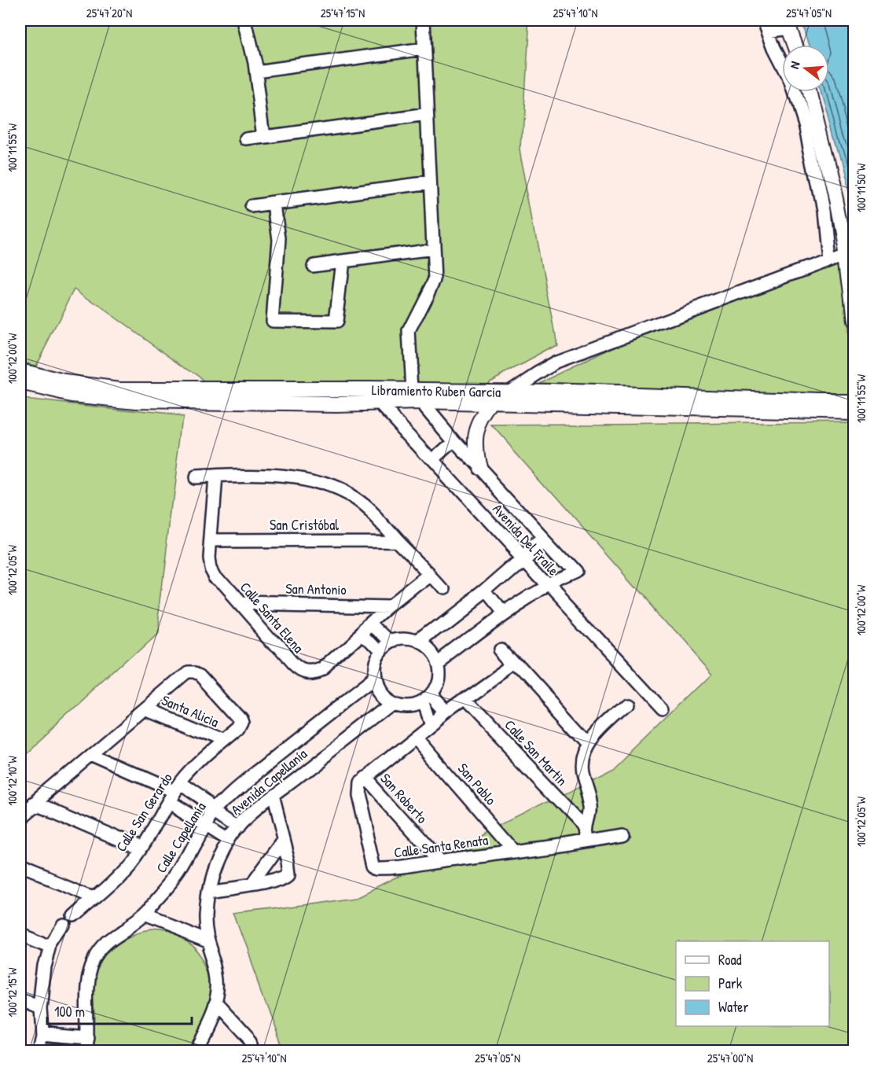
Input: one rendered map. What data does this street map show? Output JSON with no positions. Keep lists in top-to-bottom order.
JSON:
{
  "streets": {
    "street": [
      "Libramiento Ruben Garcia",
      "San Cristóbal",
      "Avenida Del Fraile",
      "San Antonio",
      "Calle Santa Elena",
      "Santa Alicia",
      "Calle San Martin",
      "Avenida Capellanía",
      "San Pablo",
      "San Roberto",
      "Calle San Gerardo",
      "Calle Capellanía",
      "Calle Santa Renata"
    ]
  },
  "crossings": [
    ["Libramiento Ruben Garcia", "Avenida Del Fraile"],
    ["San Cristóbal", "Calle Santa Elena"],
    ["San Antonio", "Calle Santa Elena"],
    ["Santa Alicia", "Calle San Gerardo"],
    ["Avenida Capellanía", "Calle Capellanía"],
    ["San Pablo", "Calle Santa Renata"],
    ["San Roberto", "Calle Santa Renata"]
  ],
  "legend": ["Road", "Park", "Water"],
  "scale_bar": "100 m",
  "north": "left",
  "coordinates": [
    "25°47'20\"N",
    "25°47'15\"N",
    "25°47'10\"N",
    "25°47'05\"N",
    "100°11'55\"W",
    "100°11'50\"W",
    "100°12'00\"W",
    "100°12'05\"W",
    "100°12'10\"W",
    "100°12'15\"W",
    "25°47'00\"N"
  ]
}
